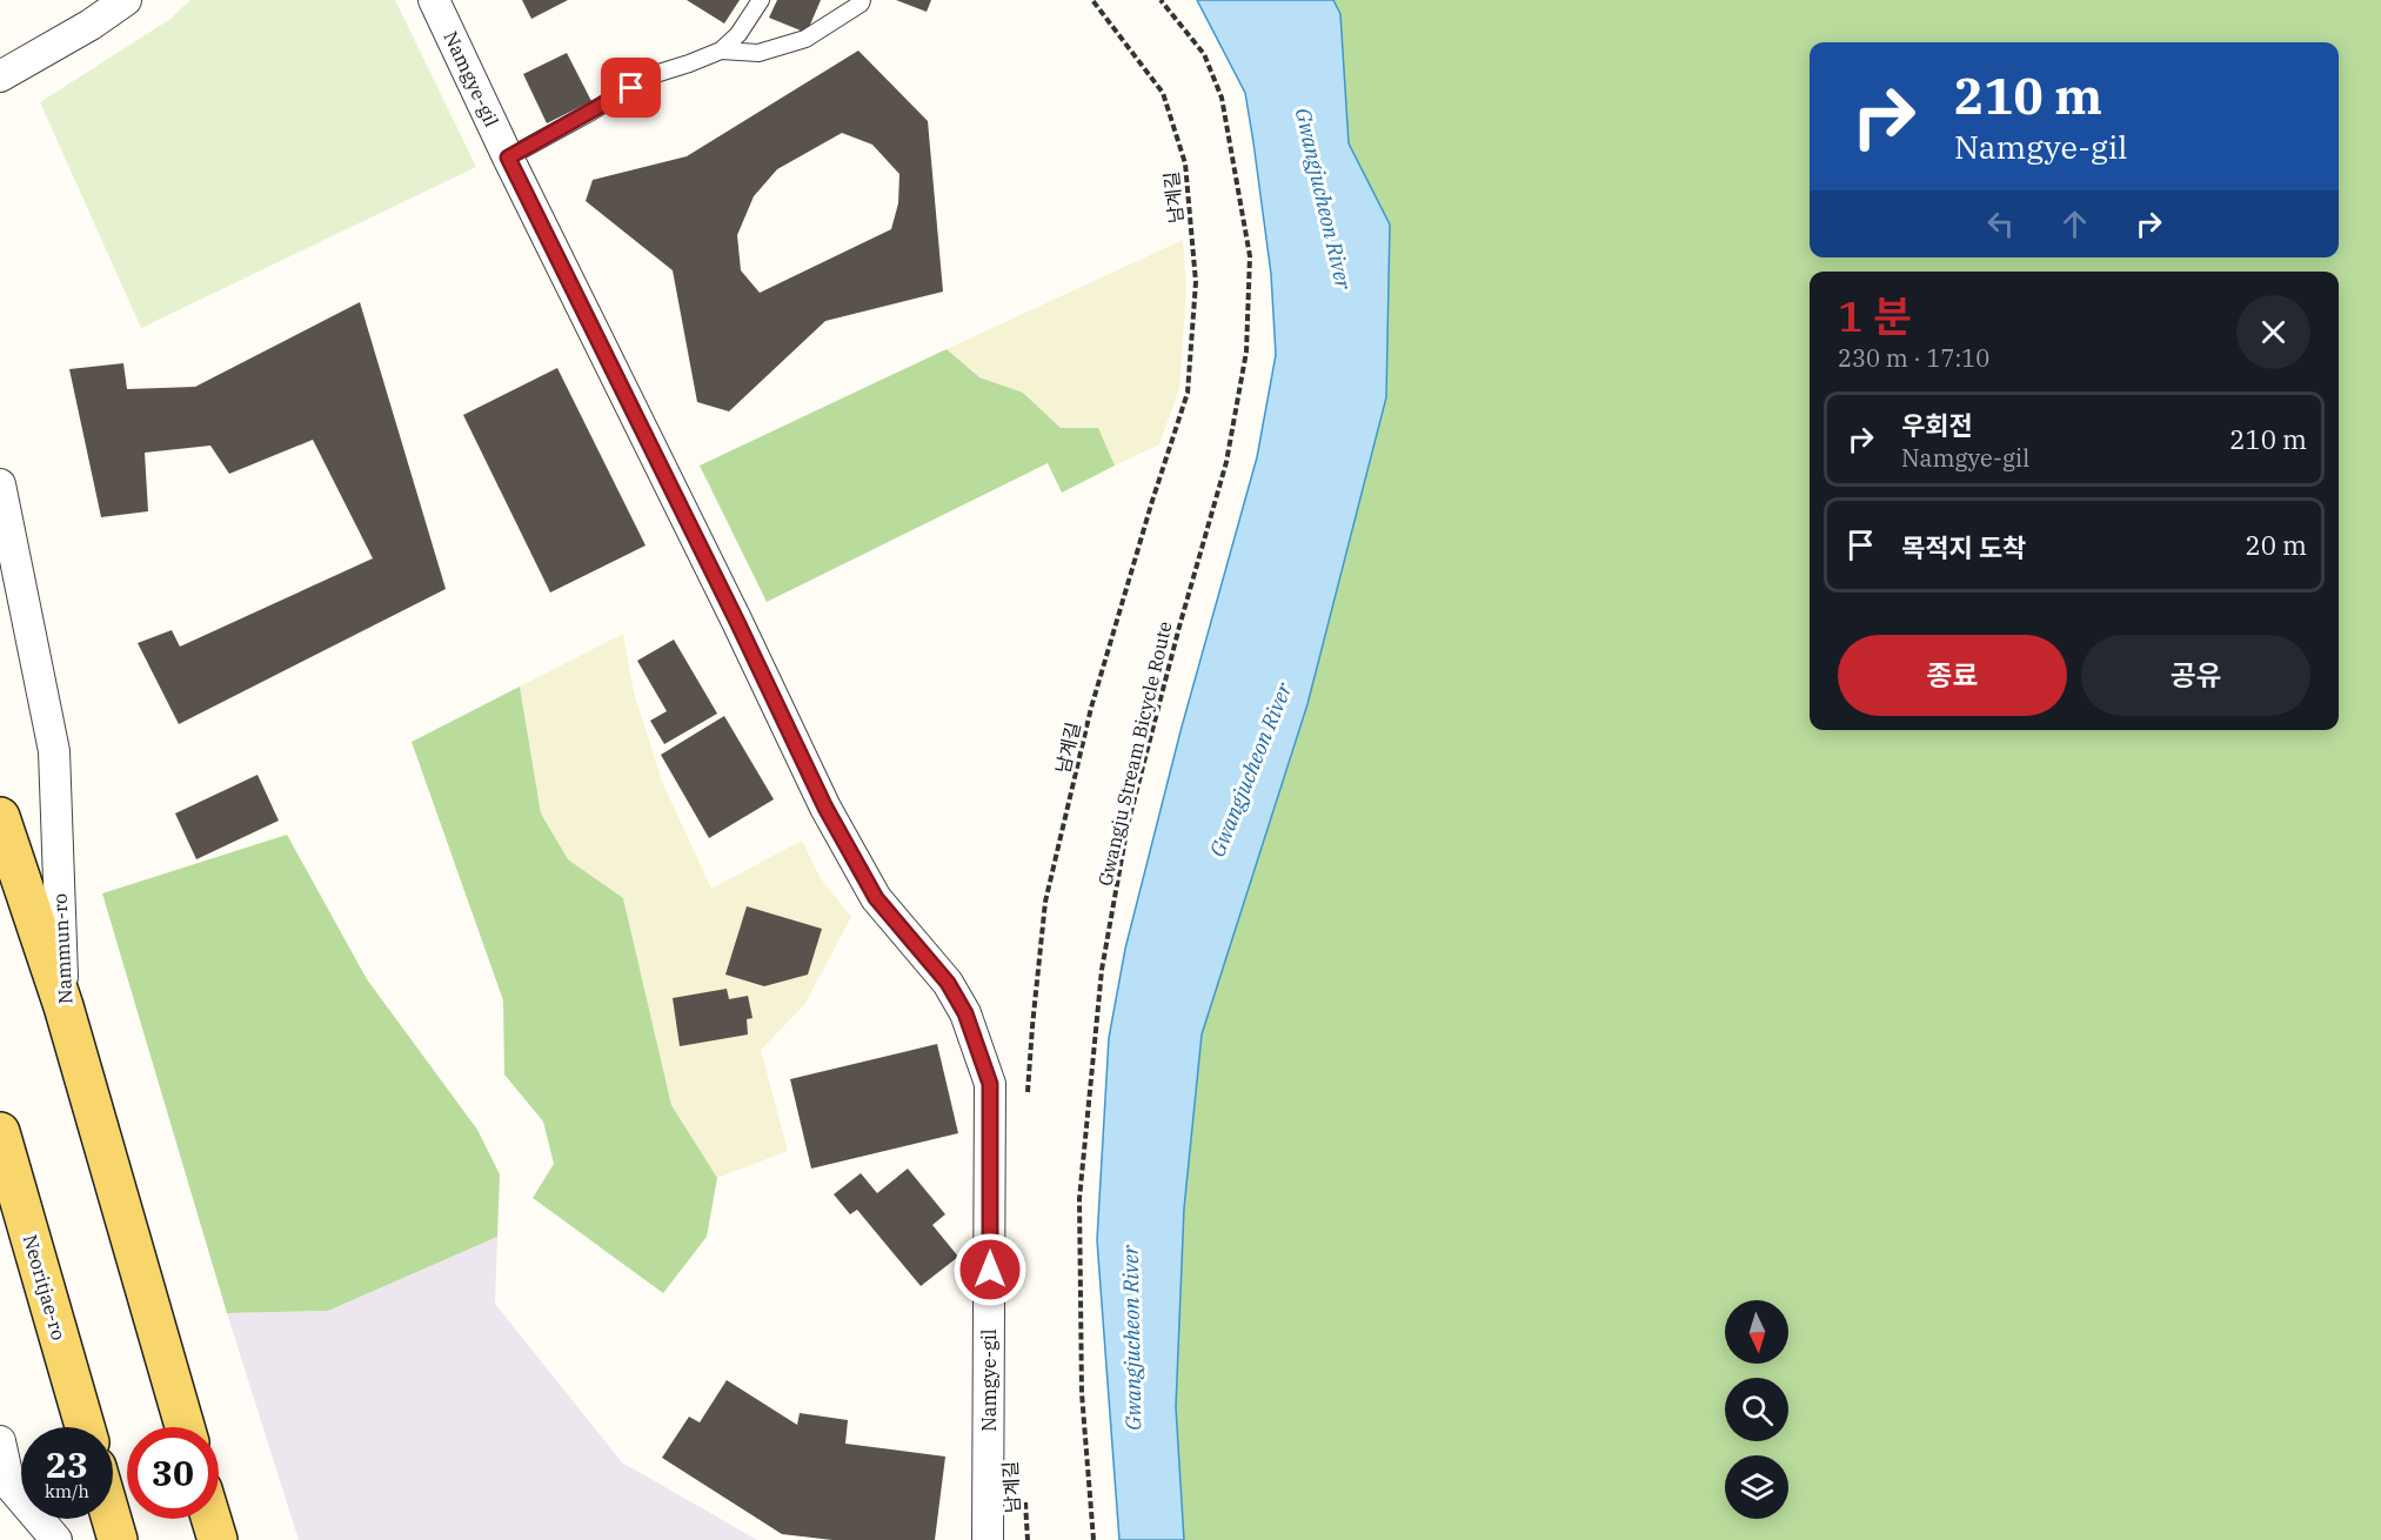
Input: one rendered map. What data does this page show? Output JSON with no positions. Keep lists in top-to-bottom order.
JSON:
{
  "streets": {
    "main road": ["Nammun-ro", "Neoritjae-ro"],
    "street": ["Namgye-gil"],
    "path": ["남계길", "Gwangju Stream Bicycle Route"]
  },
  "water": ["Gwangjucheon River"],
  "north": "bottom",
  "page": {
    "turn": ["210 m", "Namgye-gil"],
    "heading": ["1 분", "230 m · 17:10"],
    "list": [
      {
        "name": "우회전",
        "note": "Namgye-gil",
        "value": "210 m"
      },
      {
        "name": "목적지 도착",
        "value": "20 m"
      }
    ],
    "buttons": ["종료", "공유"],
    "speed": "23 km/h",
    "limit": "30"
  }
}
